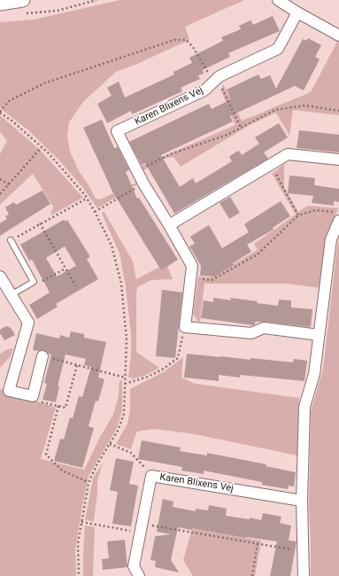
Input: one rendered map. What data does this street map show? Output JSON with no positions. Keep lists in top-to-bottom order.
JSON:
{
  "streets": {
    "street": ["Karen Blixens Vej"]
  }
}
